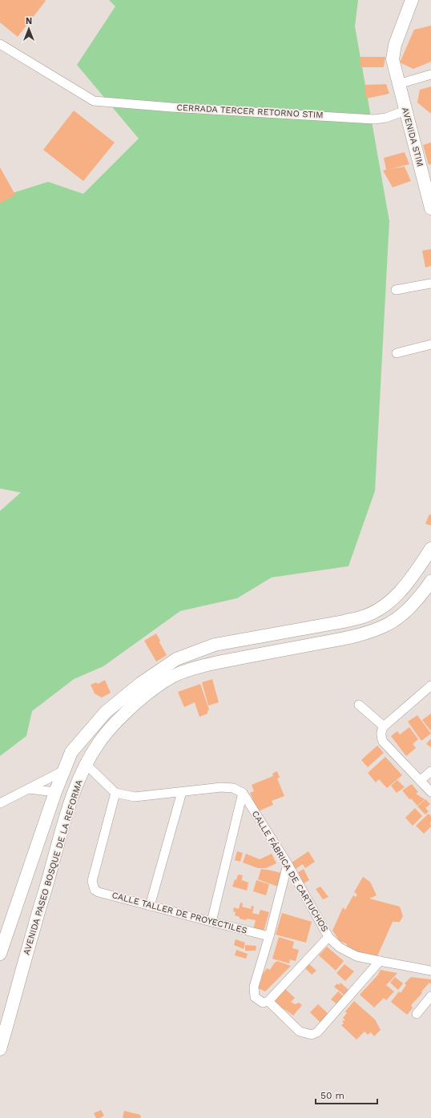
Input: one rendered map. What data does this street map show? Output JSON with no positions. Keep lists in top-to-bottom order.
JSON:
{
  "streets": {
    "main road": ["AVENIDA STIM", "AVENIDA PASEO BOSQUE DE LA REFORMA"],
    "street": ["CERRADA TERCER RETORNO STIM", "CALLE FÁBRICA DE CARTUCHOS", "CALLE TALLER DE PROYECTILES"]
  },
  "crossings": [
    ["CERRADA TERCER RETORNO STIM", "AVENIDA STIM"]
  ],
  "scale_bar": "50 m",
  "north": "top"
}
